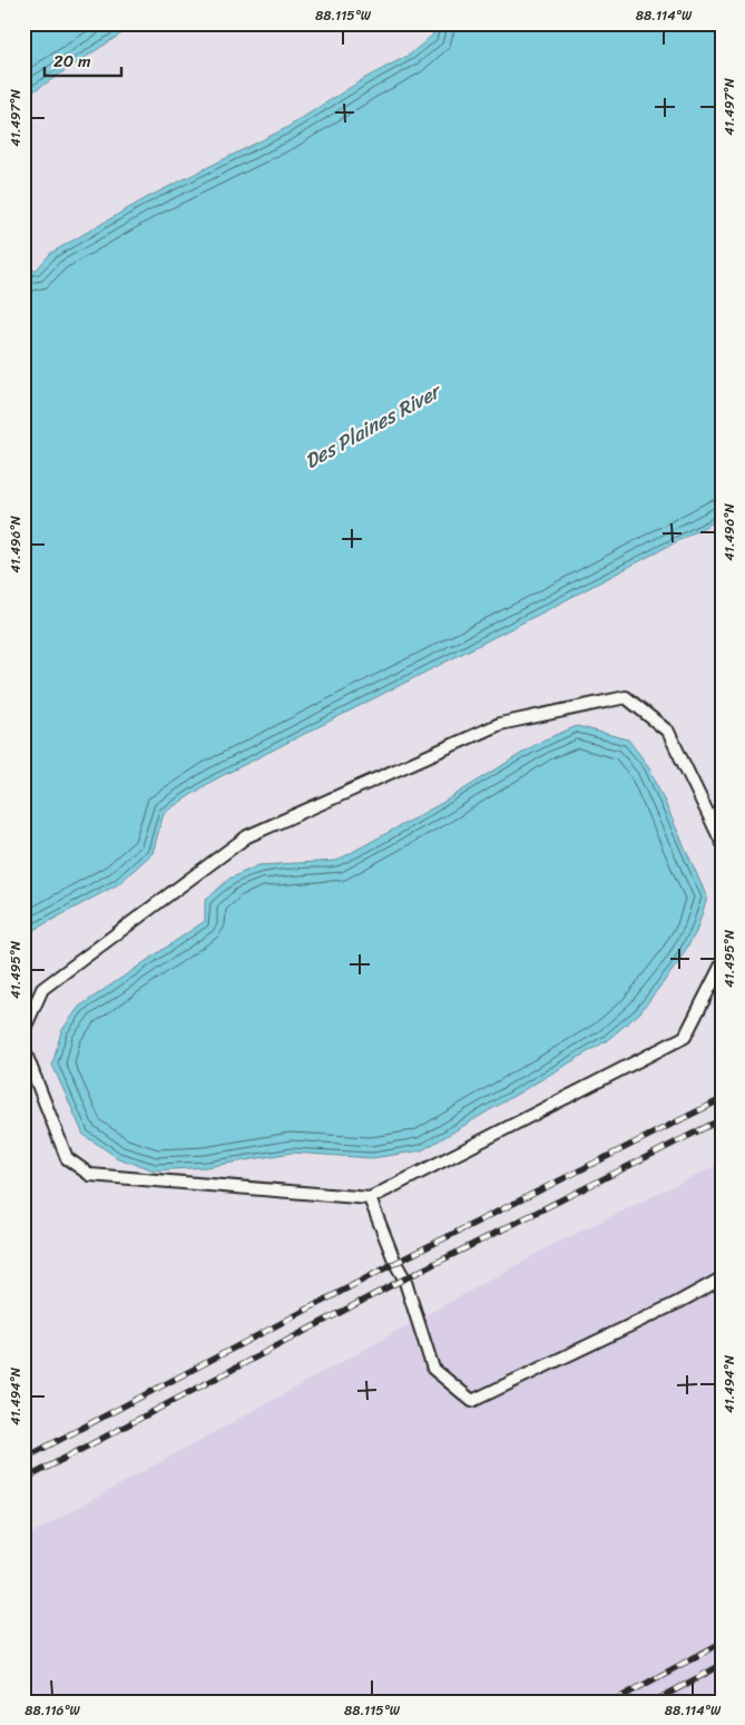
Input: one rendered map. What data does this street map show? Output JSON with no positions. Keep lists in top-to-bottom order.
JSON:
{
  "water": ["Des Plaines River"],
  "scale_bar": "20 m",
  "coordinates": [
    "88.115°W",
    "88.114°W",
    "41.497°N",
    "41.496°N",
    "41.495°N",
    "41.494°N",
    "88.116°W"
  ]
}
